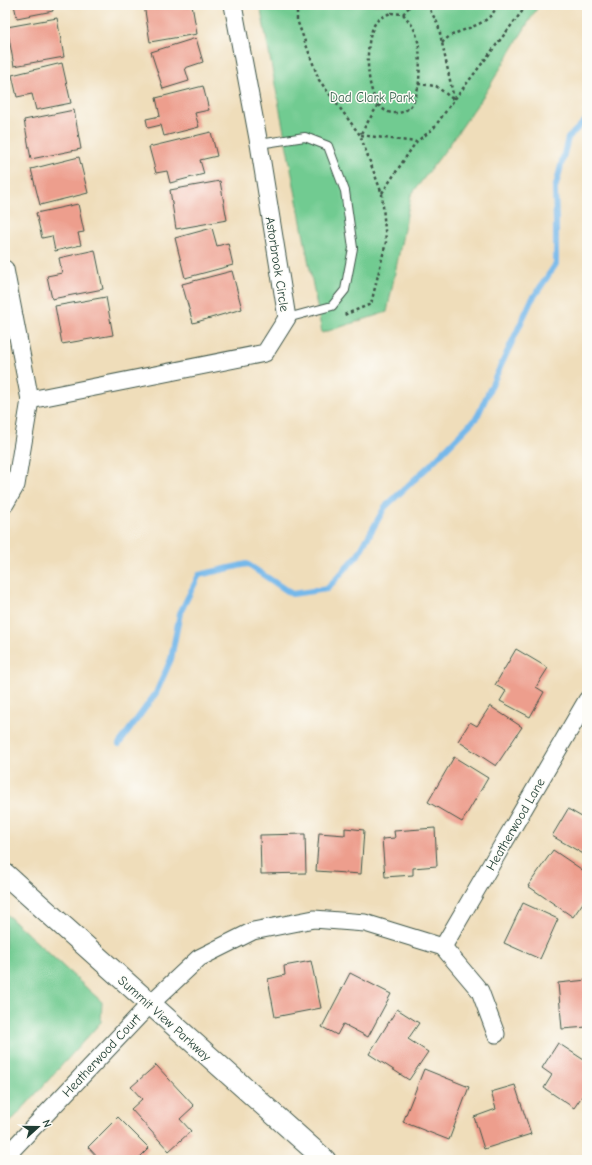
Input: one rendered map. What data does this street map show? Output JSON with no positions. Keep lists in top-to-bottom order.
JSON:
{
  "streets": {
    "street": [
      "Astorbrook Circle",
      "Heatherwood Lane",
      "Summit View Parkway",
      "Heatherwood Court"
    ]
  },
  "crossings": [
    ["Heatherwood Lane", "Heatherwood Court"],
    ["Summit View Parkway", "Heatherwood Court"]
  ],
  "parks": ["Dad Clark Park"],
  "north": "right"
}
